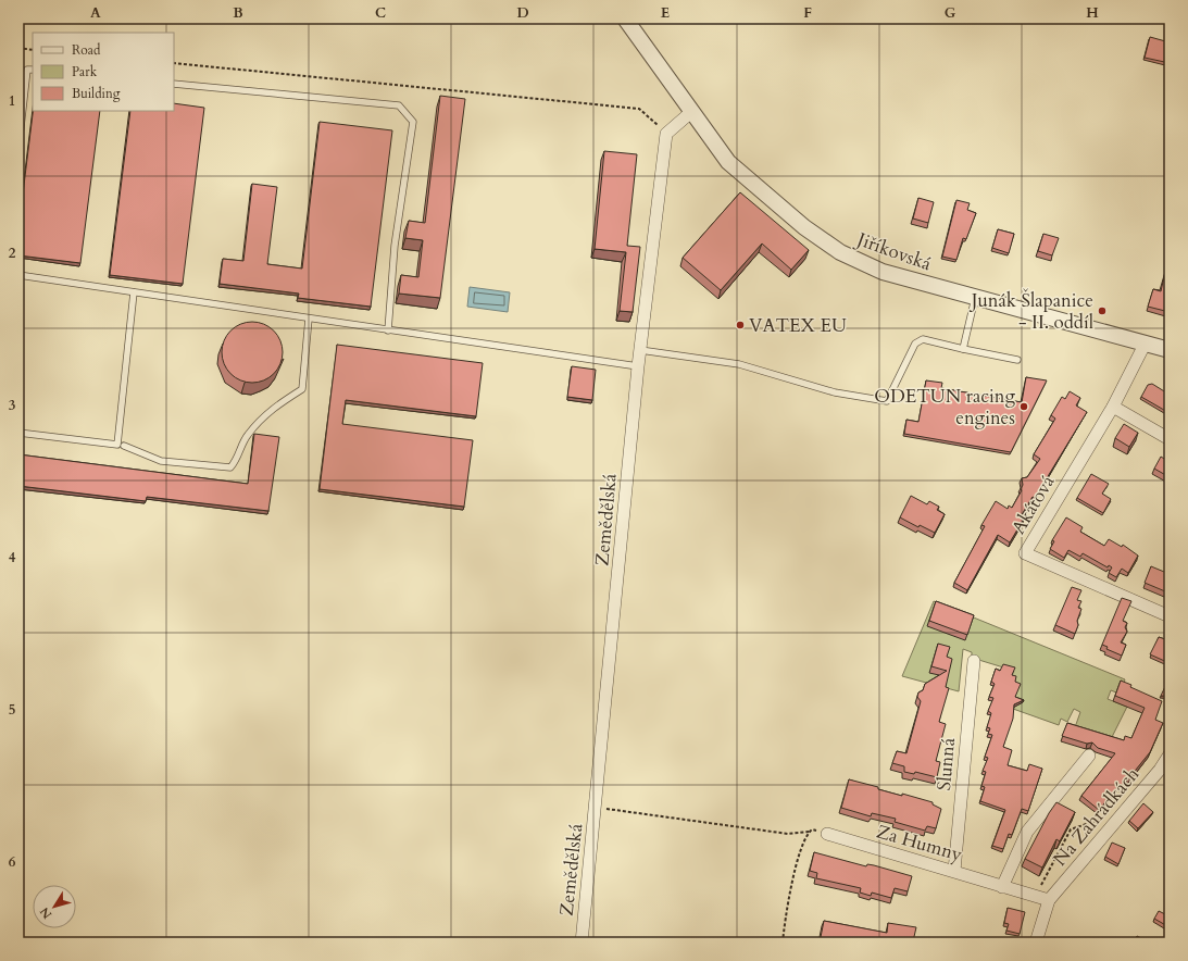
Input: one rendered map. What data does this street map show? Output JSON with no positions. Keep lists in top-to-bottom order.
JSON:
{
  "streets": {
    "street": [
      "Jiříkovská",
      "Akátová",
      "Zemědělská",
      "Slunná",
      "Na Zahrádkách",
      "Za Humny"
    ]
  },
  "crossings": [
    ["Jiříkovská", "Akátová"],
    ["Slunná", "Za Humny"]
  ],
  "places": ["Junák Šlapanice - II. oddíl", "VATEX EU", "ODETUN racing engines"],
  "legend": ["Road", "Park", "Building"],
  "north": "bottom left",
  "grid": {
    "columns": [
      "A",
      "B",
      "C",
      "D",
      "E",
      "F",
      "G",
      "H"
    ],
    "rows": [
      "1",
      "2",
      "3",
      "4",
      "5",
      "6"
    ]
  }
}
